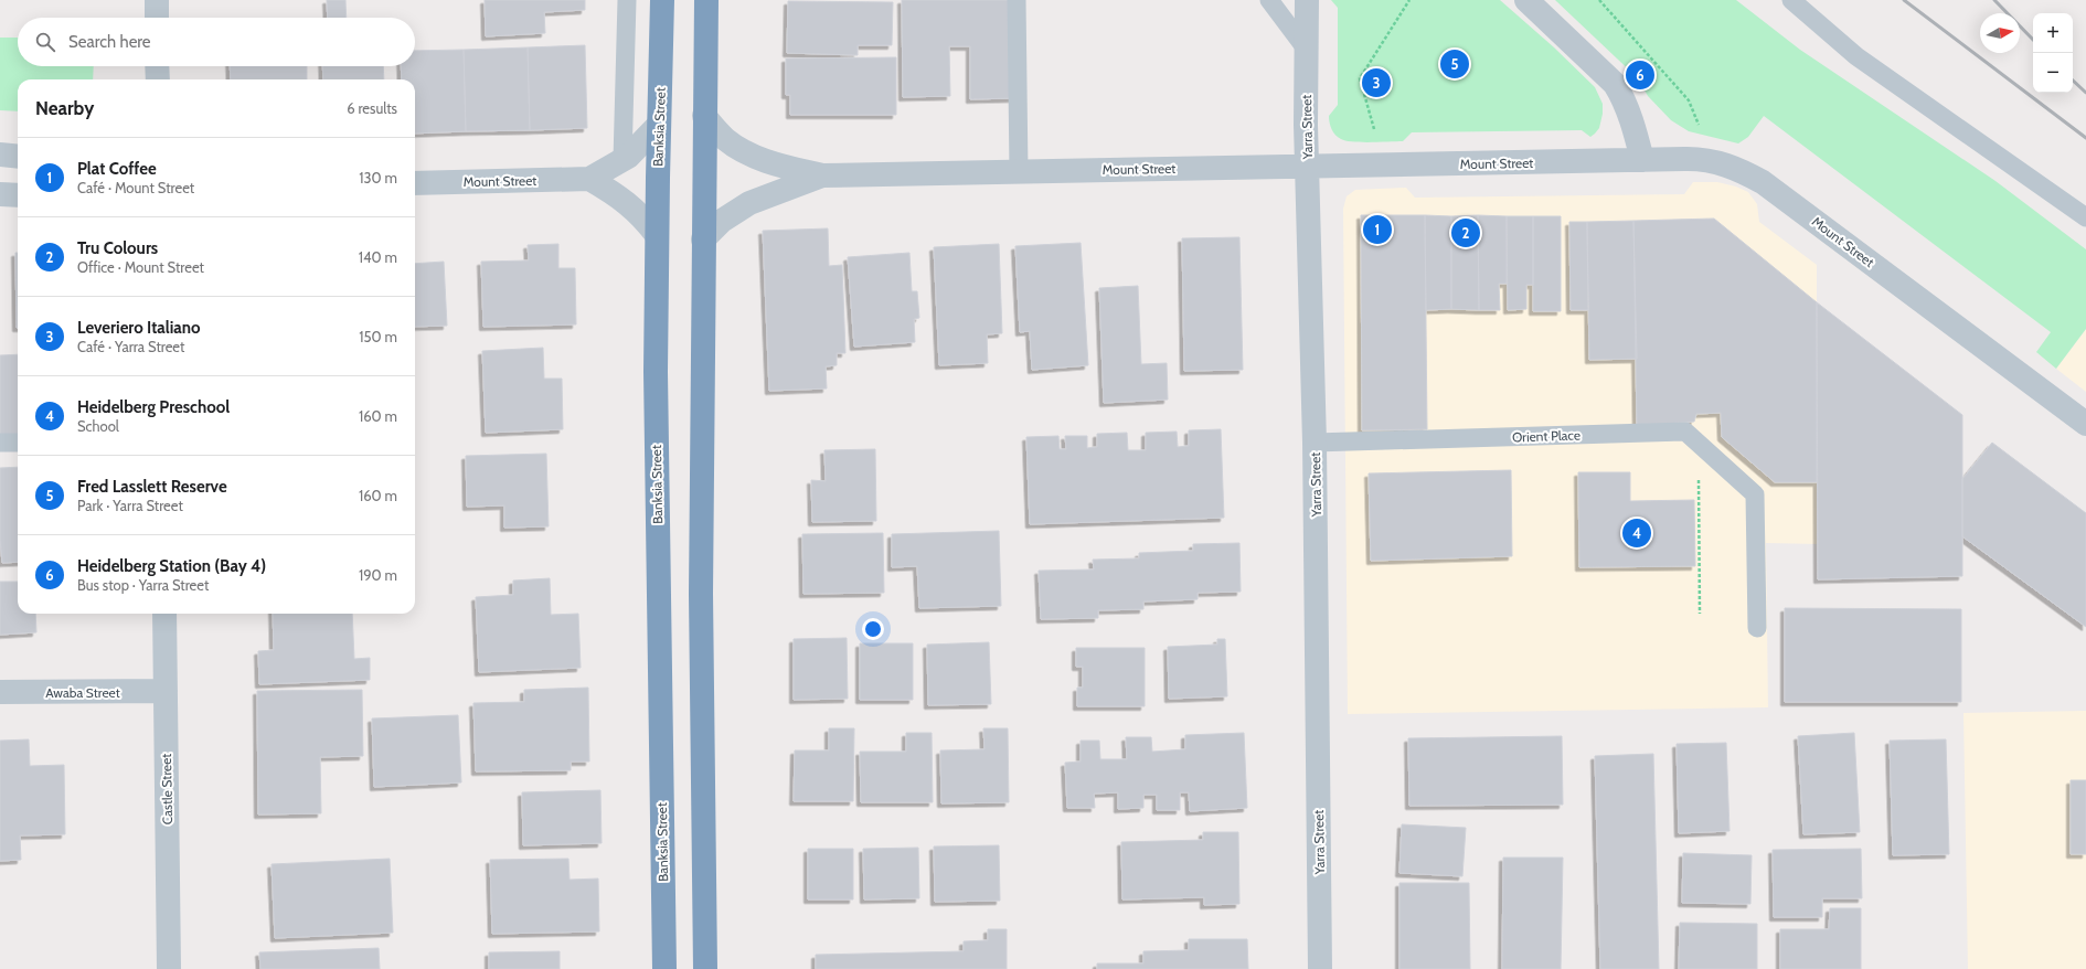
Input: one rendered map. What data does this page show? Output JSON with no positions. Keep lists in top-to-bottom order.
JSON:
{
  "streets": {
    "highway": ["Banksia Street"],
    "street": [
      "Yarra Street",
      "Mount Street",
      "Awaba Street",
      "Castle Street"
    ],
    "lane": ["Orient Place"]
  },
  "crossings": [
    ["Banksia Street", "Mount Street"],
    ["Yarra Street", "Mount Street"],
    ["Yarra Street", "Orient Place"],
    ["Awaba Street", "Castle Street"]
  ],
  "north": "right",
  "page": {
    "map_buttons": ["+", "−"],
    "search": "Search here",
    "pins": [
      "5",
      "6",
      "3",
      "1",
      "2",
      "4"
    ],
    "heading": ["Nearby", "6 results"],
    "list": [
      {
        "mark": "1",
        "name": "Plat Coffee",
        "note": "Café · Mount Street",
        "value": "130 m"
      },
      {
        "mark": "2",
        "name": "Tru Colours",
        "note": "Office · Mount Street",
        "value": "140 m"
      },
      {
        "mark": "3",
        "name": "Leveriero Italiano",
        "note": "Café · Yarra Street",
        "value": "150 m"
      },
      {
        "mark": "4",
        "name": "Heidelberg Preschool",
        "note": "School",
        "value": "160 m"
      },
      {
        "mark": "5",
        "name": "Fred Lasslett Reserve",
        "note": "Park · Yarra Street",
        "value": "160 m"
      },
      {
        "mark": "6",
        "name": "Heidelberg Station (Bay 4)",
        "note": "Bus stop · Yarra Street",
        "value": "190 m"
      }
    ]
  }
}
